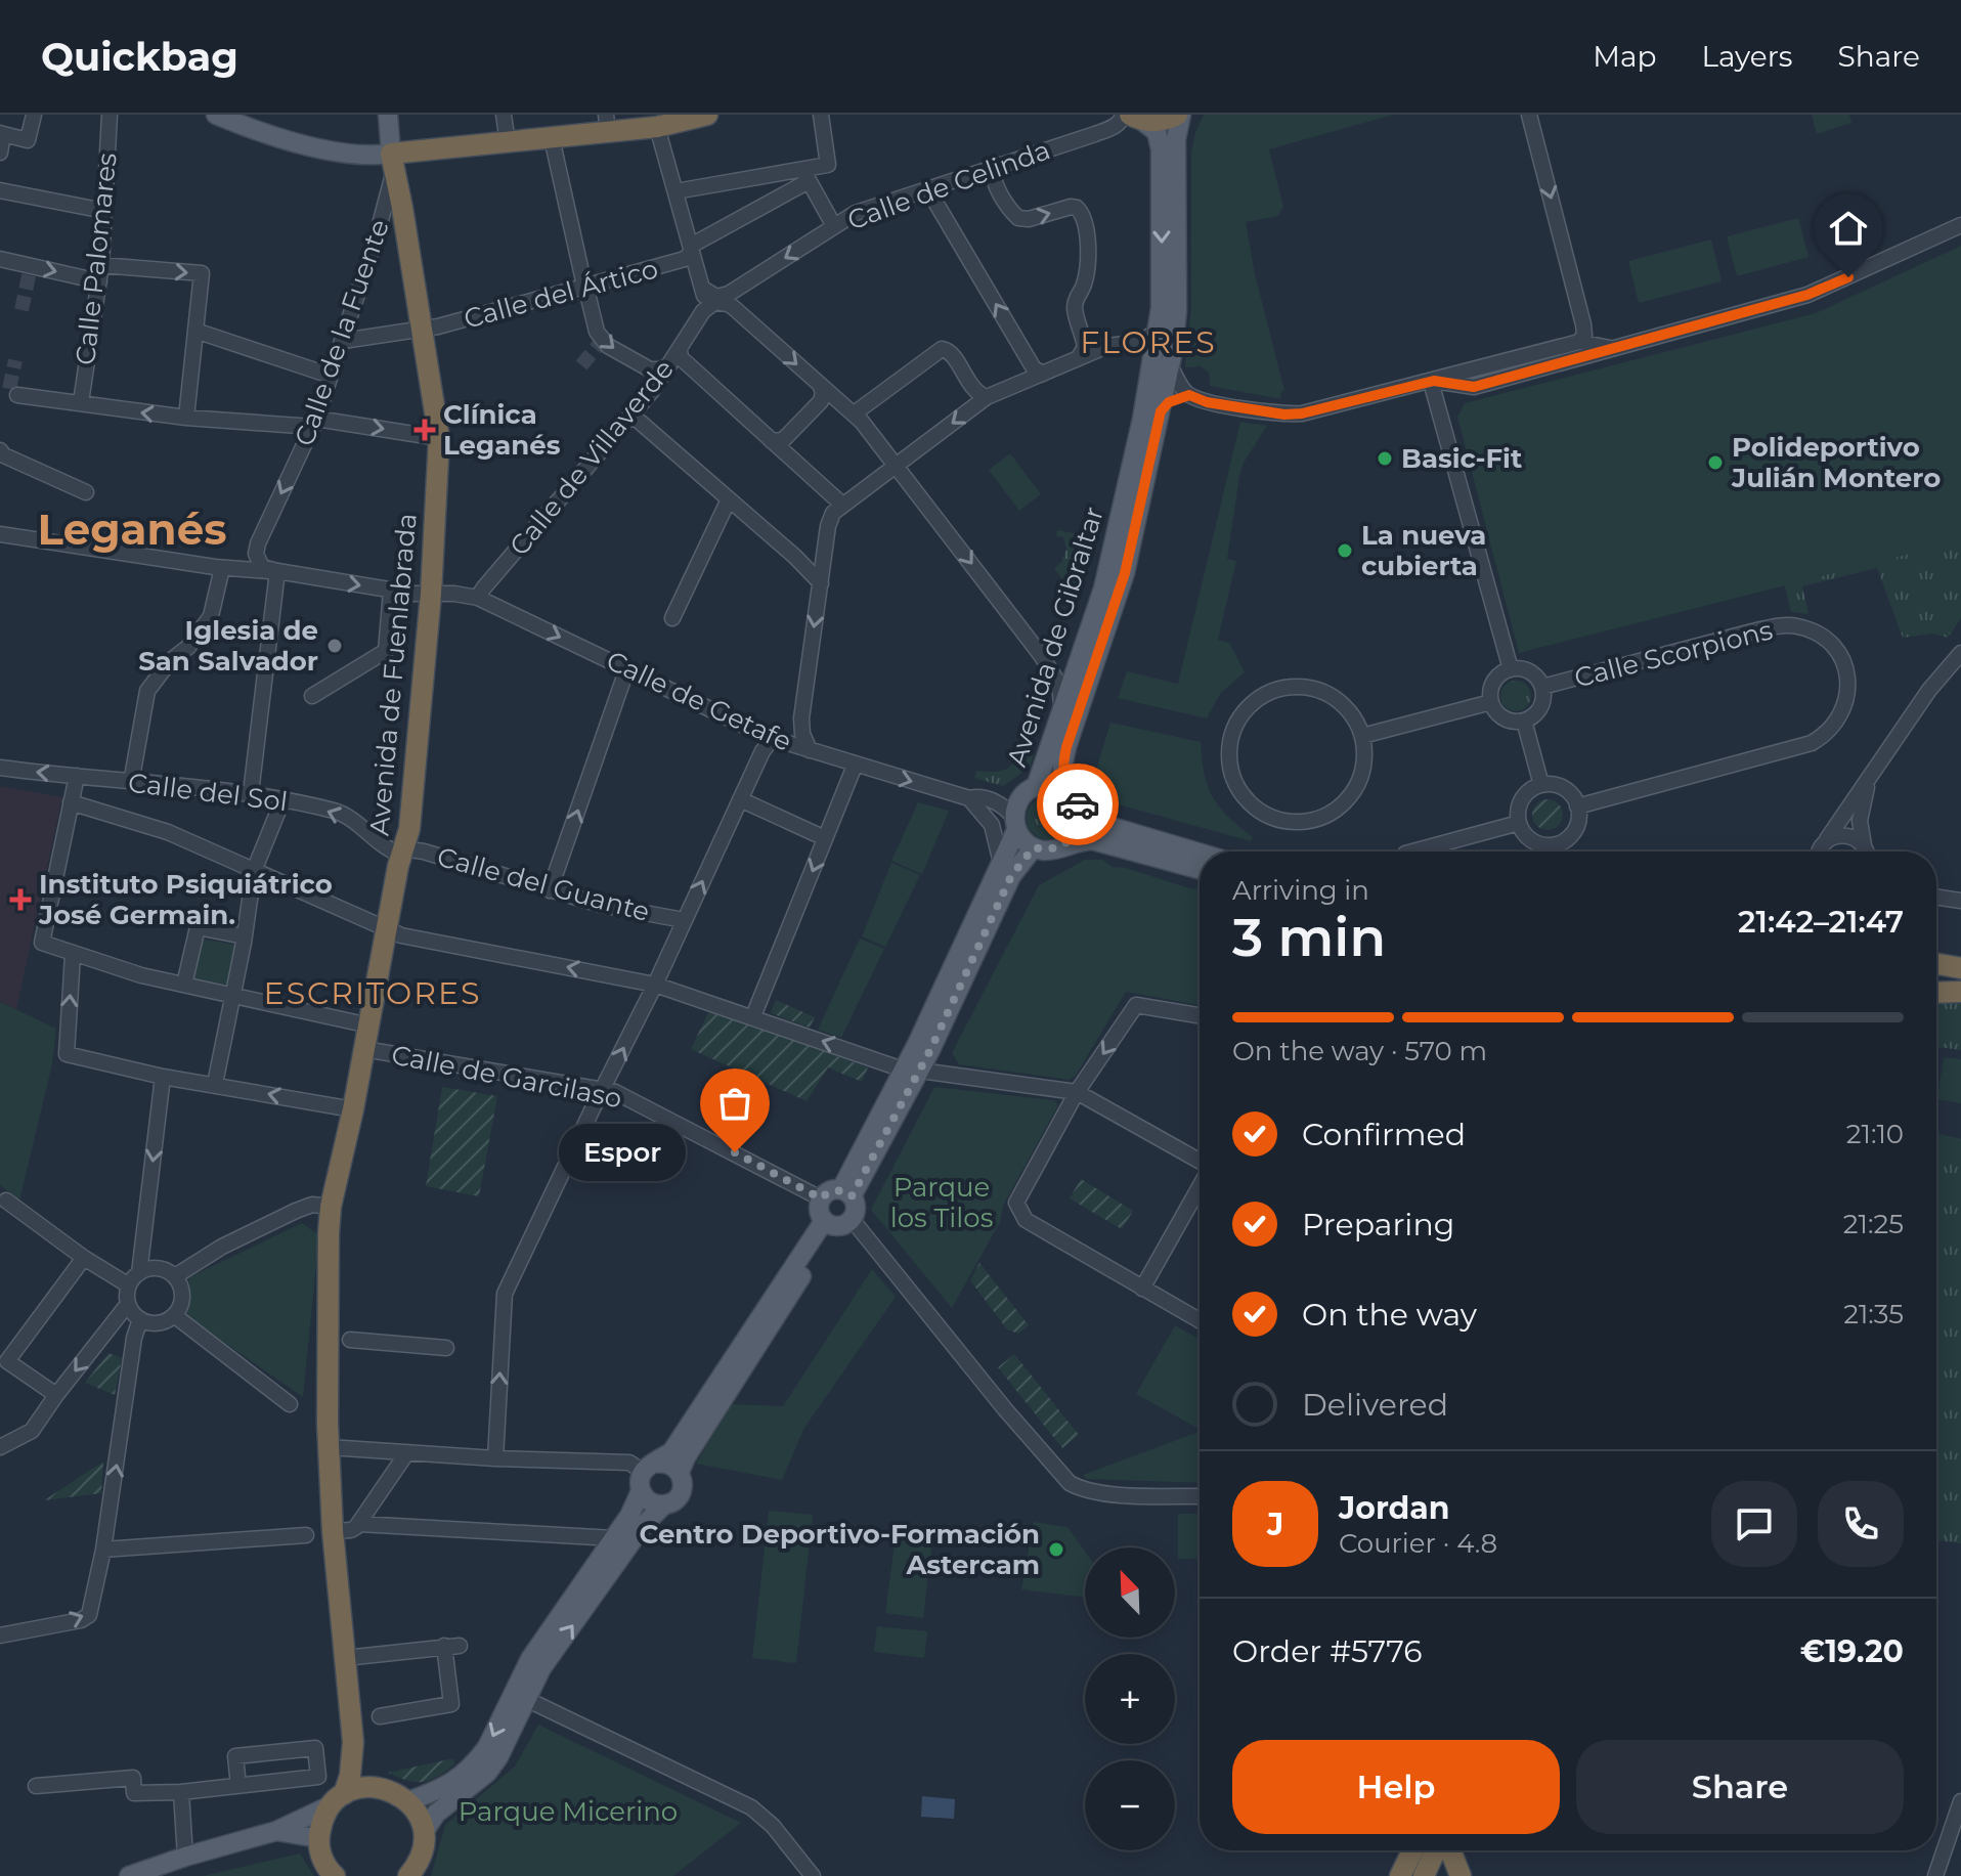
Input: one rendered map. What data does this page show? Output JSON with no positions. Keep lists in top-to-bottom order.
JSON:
{
  "streets": {
    "highway": ["Avenida de Fuenlabrada"],
    "main road": ["Avenida de Gibraltar"],
    "street": [
      "Calle de Celinda",
      "Calle Palomares",
      "Calle del Ártico",
      "Calle de la Fuente",
      "Calle de Villaverde",
      "Calle Scorpions",
      "Calle de Getafe",
      "Calle del Sol",
      "Calle del Guante",
      "Calle de Garcilaso"
    ]
  },
  "crossings": [
    ["Calle de Celinda", "Calle de Villaverde"],
    ["Calle de Celinda", "Avenida de Gibraltar"],
    ["Calle del Ártico", "Calle de la Fuente"],
    ["Calle del Ártico", "Calle de Villaverde"],
    ["Calle del Ártico", "Avenida de Fuenlabrada"],
    ["Calle de la Fuente", "Avenida de Fuenlabrada"],
    ["Calle de la Fuente", "Calle de Getafe"],
    ["Calle de Villaverde", "Calle de Getafe"],
    ["Avenida de Gibraltar", "Calle de Getafe"],
    ["Avenida de Fuenlabrada", "Calle de Getafe"],
    ["Avenida de Fuenlabrada", "Calle del Sol"],
    ["Avenida de Fuenlabrada", "Calle del Guante"],
    ["Avenida de Fuenlabrada", "Calle de Garcilaso"],
    ["Calle del Sol", "Calle del Guante"]
  ],
  "one_way": ["Calle de Getafe"],
  "districts": ["FLORES", "Leganés", "ESCRITORES"],
  "parks": ["Parque los Tilos", "Parque Micerino"],
  "places": {
    "health": ["Clínica Leganés", "Instituto Psiquiátrico José Germain."],
    "other": [
      "Basic-Fit",
      "Polideportivo Julián Montero",
      "La nueva cubierta",
      "Iglesia de San Salvador",
      "Espor",
      "Centro Deportivo-Formación Astercam"
    ]
  },
  "north": "top left",
  "page": {
    "header": "Quickbag",
    "nav": ["Map", "Layers", "Share"],
    "heading": ["3 min", "Arriving in", "21:42–21:47"],
    "panel": [
      "Jordan",
      "Courier · 4.8",
      "Order #5776",
      "€19.20"
    ],
    "bar": "On the way · 570 m",
    "list": [
      ["Confirmed", "21:10"],
      ["Preparing", "21:25"],
      ["On the way", "21:35"],
      "Delivered"
    ],
    "bubble": "Espor",
    "round": "J",
    "map_buttons": ["+", "−"],
    "buttons": ["Help", "Share"]
  }
}
